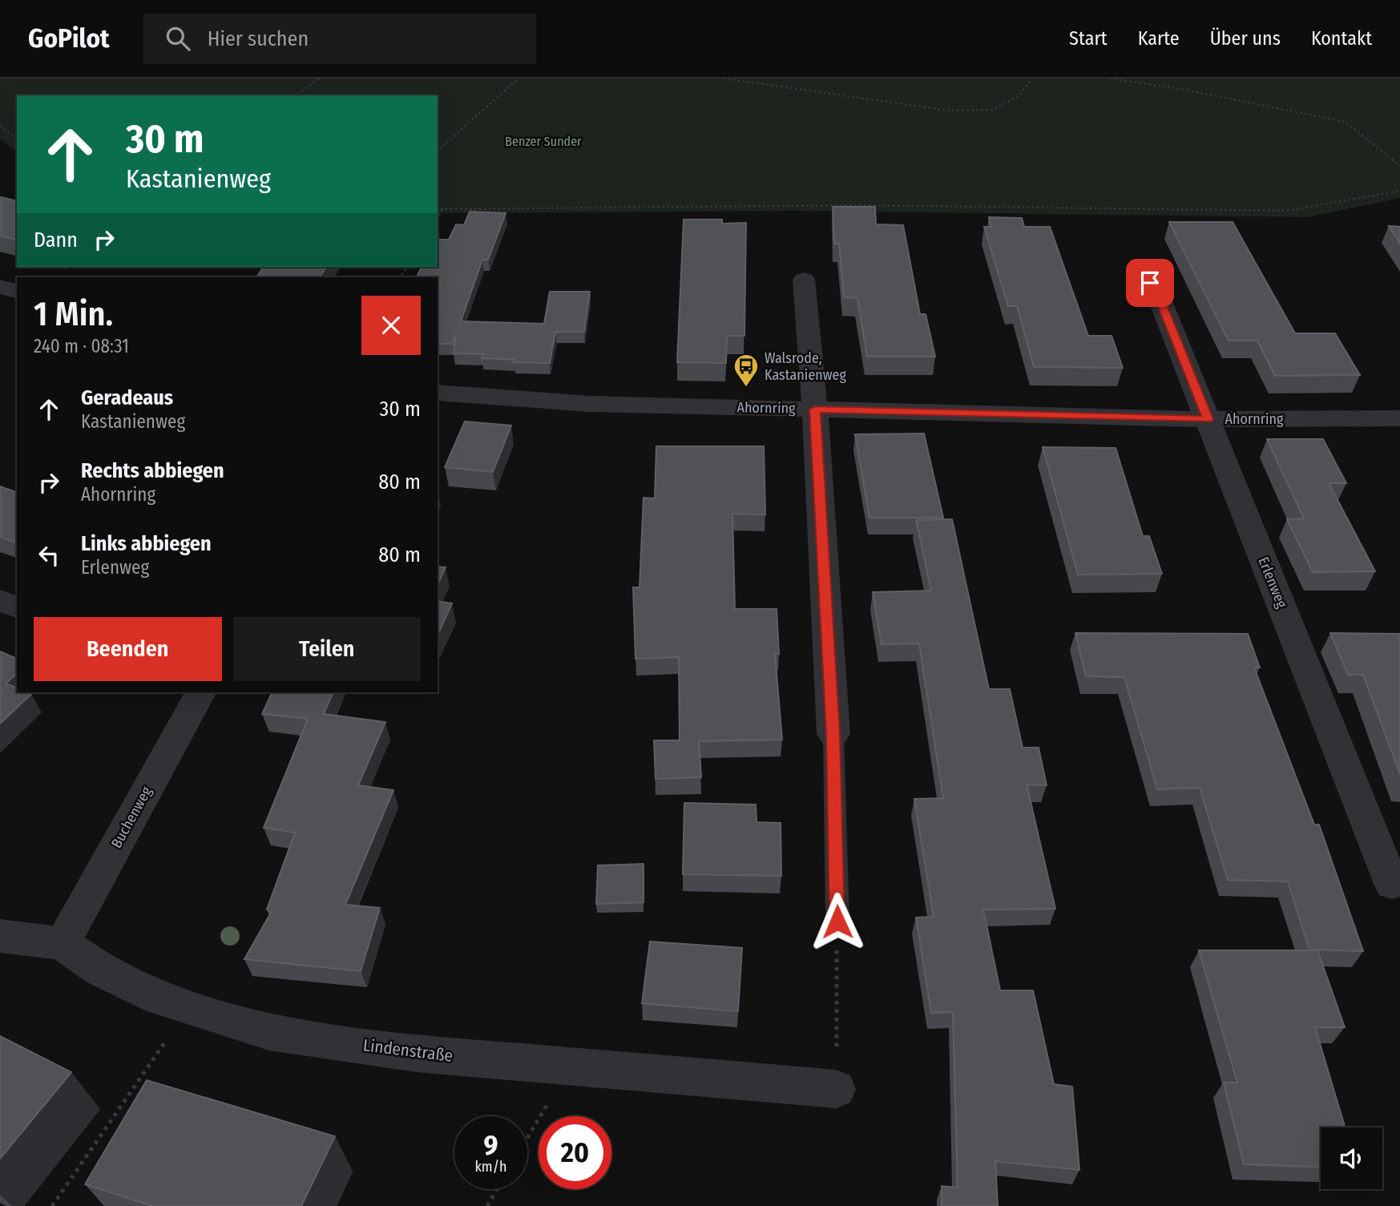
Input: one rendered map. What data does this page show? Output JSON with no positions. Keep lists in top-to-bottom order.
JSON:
{
  "streets": {
    "street": [
      "Ahornring",
      "Erlenweg",
      "Buchenweg",
      "Lindenstraße"
    ]
  },
  "crossings": [
    ["Ahornring", "Erlenweg"],
    ["Buchenweg", "Lindenstraße"]
  ],
  "parks": ["Benzer Sunder"],
  "places": {
    "bus stop": ["Walsrode, Kastanienweg"]
  },
  "page": {
    "header": "GoPilot",
    "search": "Hier suchen",
    "nav": [
      "Start",
      "Karte",
      "Über uns",
      "Kontakt"
    ],
    "turn": ["30 m", "Kastanienweg"],
    "then": "Dann",
    "heading": ["1 Min.", "240 m · 08:31"],
    "list": [
      {
        "name": "Geradeaus",
        "note": "Kastanienweg",
        "value": "30 m"
      },
      {
        "name": "Rechts abbiegen",
        "note": "Ahornring",
        "value": "80 m"
      },
      {
        "name": "Links abbiegen",
        "note": "Erlenweg",
        "value": "80 m"
      }
    ],
    "buttons": ["Beenden", "Teilen"],
    "speed": "9 km/h",
    "limit": "20"
  }
}
